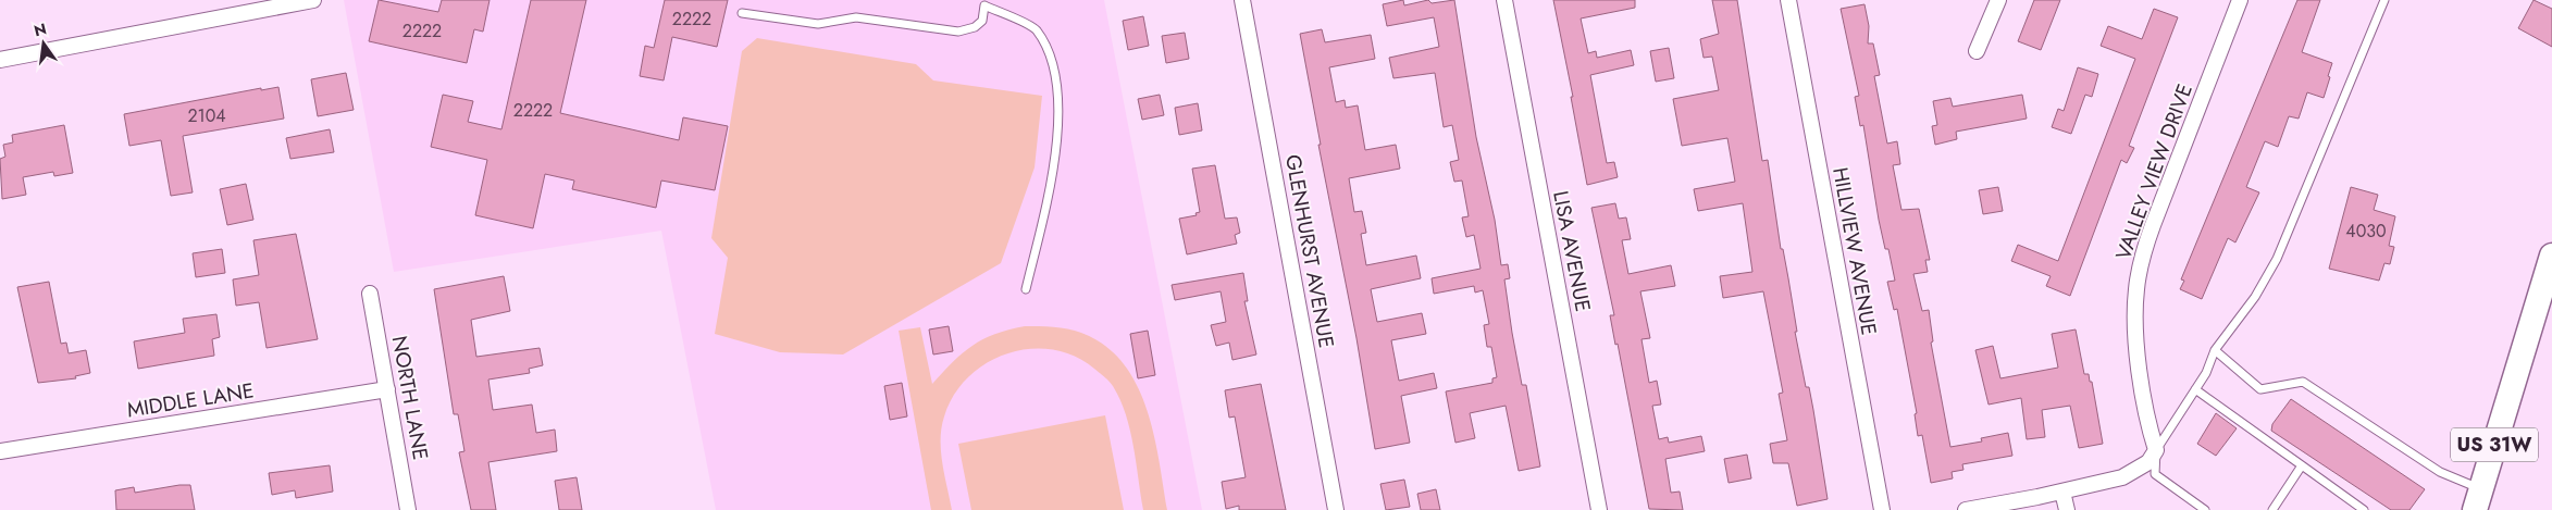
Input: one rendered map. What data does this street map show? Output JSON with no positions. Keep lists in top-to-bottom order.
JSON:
{
  "streets": {
    "main road": ["US 31W"],
    "street": [
      "VALLEY VIEW DRIVE",
      "GLENHURST AVENUE",
      "LISA AVENUE",
      "HILLVIEW AVENUE",
      "NORTH LANE",
      "MIDDLE LANE"
    ]
  },
  "crossings": [
    ["NORTH LANE", "MIDDLE LANE"]
  ],
  "house_numbers": [
    "2222",
    "2222",
    "2222",
    "2104",
    "4030"
  ],
  "north": "top"
}
